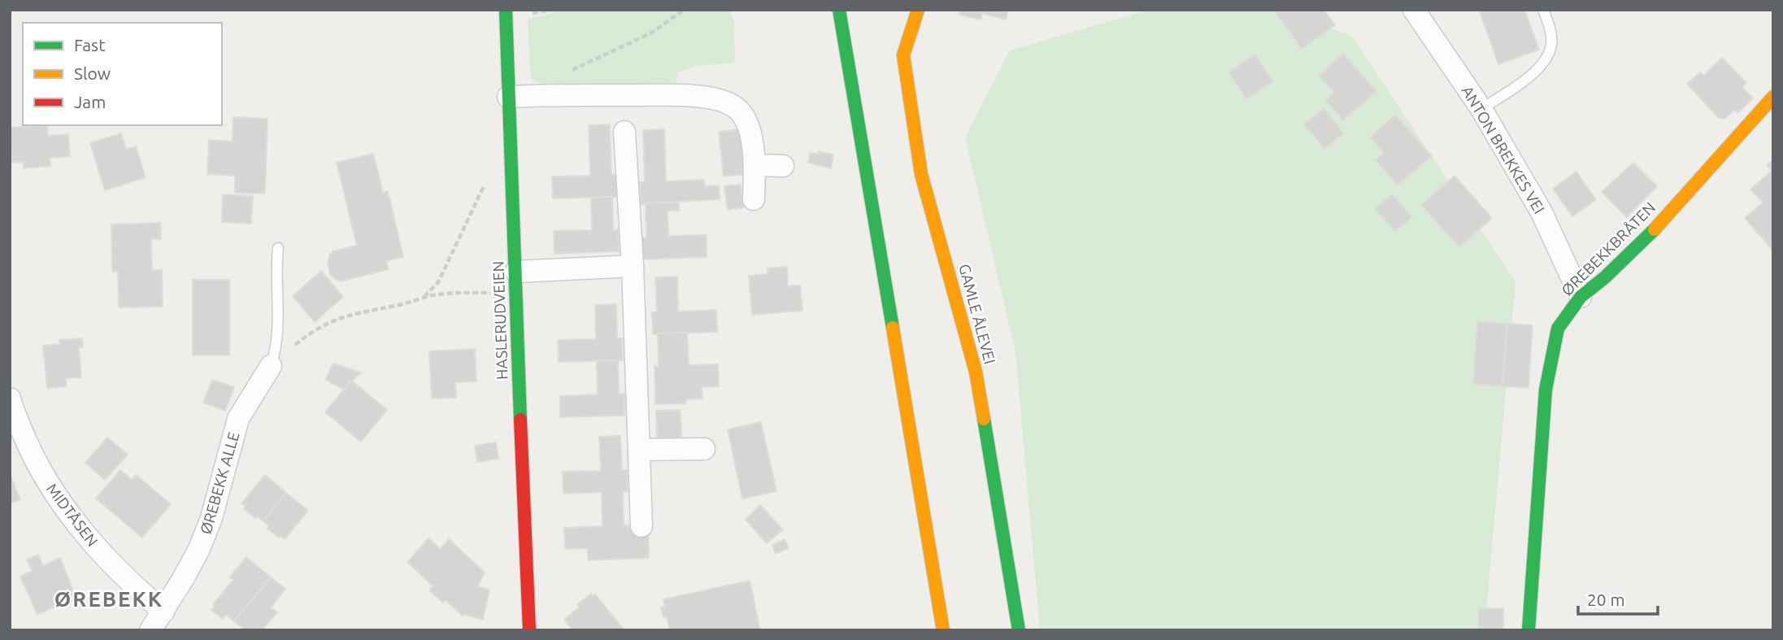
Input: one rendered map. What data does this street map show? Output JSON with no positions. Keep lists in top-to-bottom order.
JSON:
{
  "streets": {
    "street": [
      "ANTON BREKKES VEI",
      "ØREBEKKBRÅTEN",
      "GAMLE ÅLEVEI",
      "HASLERUDVEIEN",
      "ØREBEKK ALLE",
      "MIDTÅSEN"
    ]
  },
  "crossings": [
    ["ANTON BREKKES VEI", "ØREBEKKBRÅTEN"],
    ["ØREBEKK ALLE", "MIDTÅSEN"]
  ],
  "districts": ["ØREBEKK"],
  "legend": ["Fast", "Slow", "Jam"],
  "scale_bar": "20 m"
}
